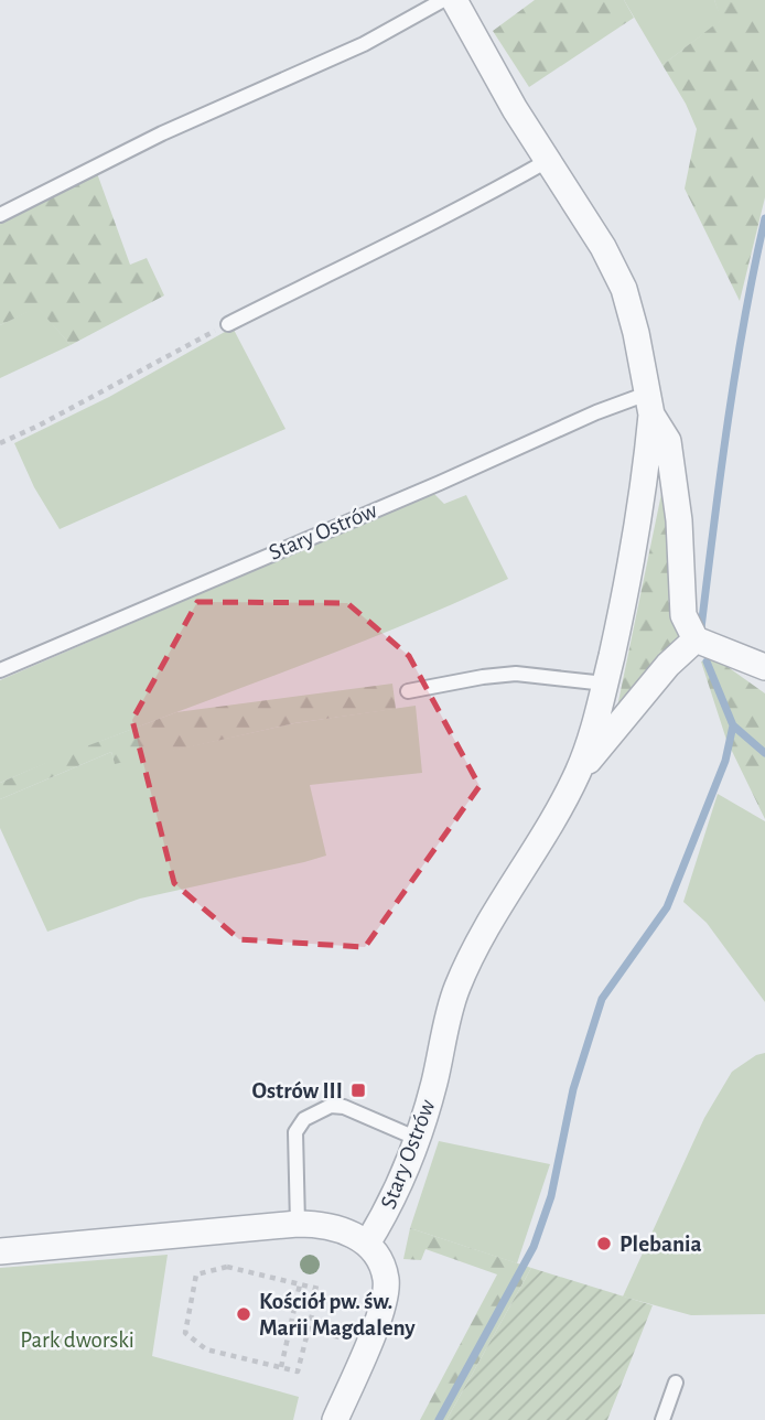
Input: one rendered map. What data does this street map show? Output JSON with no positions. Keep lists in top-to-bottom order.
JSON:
{
  "streets": {
    "street": ["Stary Ostrów"]
  },
  "parks": ["Park dworski"],
  "places": {
    "transit": ["Ostrów III"],
    "other": ["Plebania", "Kościół pw. św. Marii Magdaleny"]
  }
}
